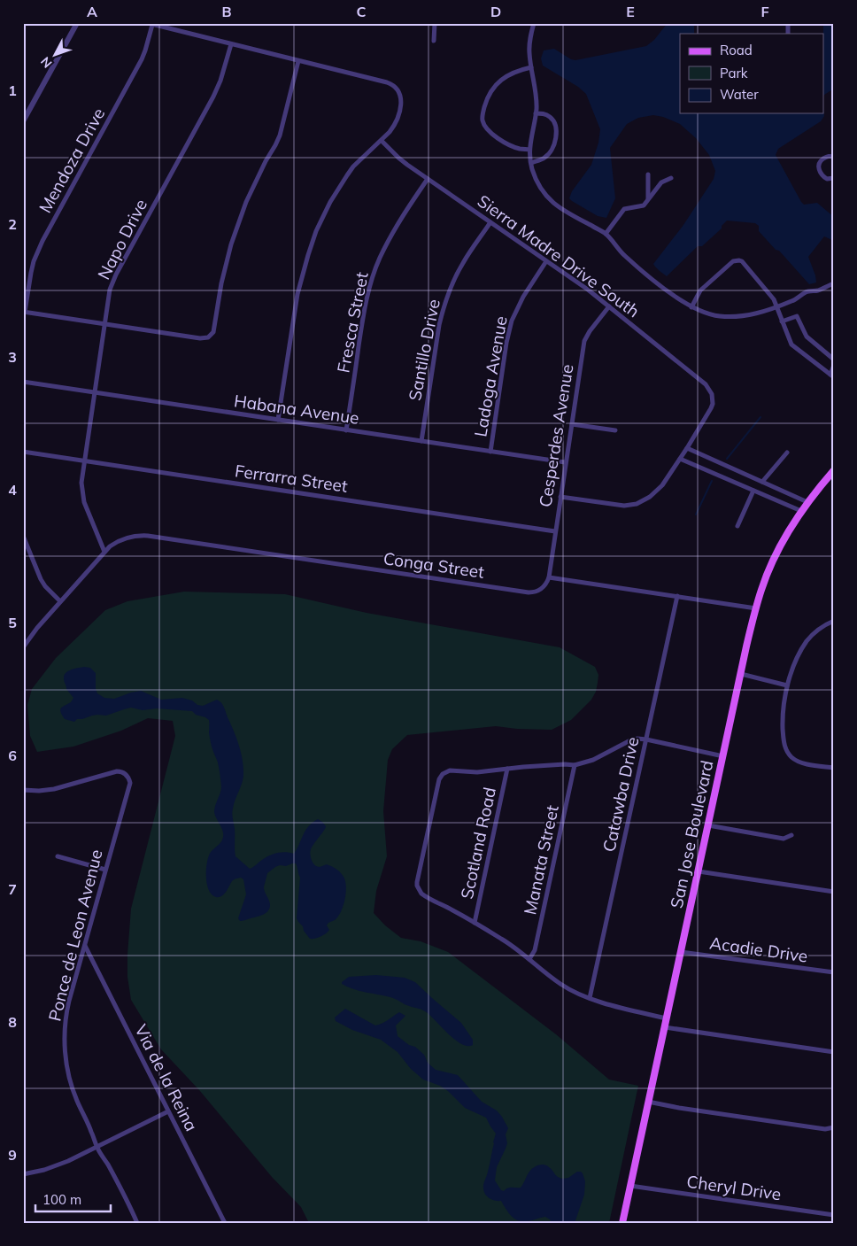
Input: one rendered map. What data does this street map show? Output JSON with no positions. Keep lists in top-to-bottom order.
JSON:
{
  "streets": {
    "main road": ["San Jose Boulevard"],
    "street": [
      "Mendoza Drive",
      "Napo Drive",
      "Sierra Madre Drive South",
      "Fresca Street",
      "Santillo Drive",
      "Ladoga Avenue",
      "Habana Avenue",
      "Cesperdes Avenue",
      "Ferrarra Street",
      "Conga Street",
      "Catawba Drive",
      "Scotland Road",
      "Manata Street",
      "Ponce de Leon Avenue",
      "Acadie Drive",
      "Via de la Reina",
      "Cheryl Drive"
    ]
  },
  "crossings": [
    ["Napo Drive", "Habana Avenue"],
    ["Napo Drive", "Ferrarra Street"],
    ["Napo Drive", "Conga Street"],
    ["Sierra Madre Drive South", "Fresca Street"],
    ["Sierra Madre Drive South", "Santillo Drive"],
    ["Sierra Madre Drive South", "Ladoga Avenue"],
    ["Sierra Madre Drive South", "Cesperdes Avenue"],
    ["Fresca Street", "Habana Avenue"],
    ["Santillo Drive", "Habana Avenue"],
    ["Ladoga Avenue", "Habana Avenue"],
    ["Habana Avenue", "Cesperdes Avenue"],
    ["Cesperdes Avenue", "Ferrarra Street"],
    ["Cesperdes Avenue", "Conga Street"],
    ["San Jose Boulevard", "Acadie Drive"],
    ["San Jose Boulevard", "Cheryl Drive"],
    ["Ponce de Leon Avenue", "Via de la Reina"]
  ],
  "legend": ["Road", "Park", "Water"],
  "scale_bar": "100 m",
  "north": "bottom left",
  "grid": {
    "columns": [
      "A",
      "B",
      "C",
      "D",
      "E",
      "F"
    ],
    "rows": [
      "1",
      "2",
      "3",
      "4",
      "5",
      "6",
      "7",
      "8",
      "9"
    ]
  }
}
